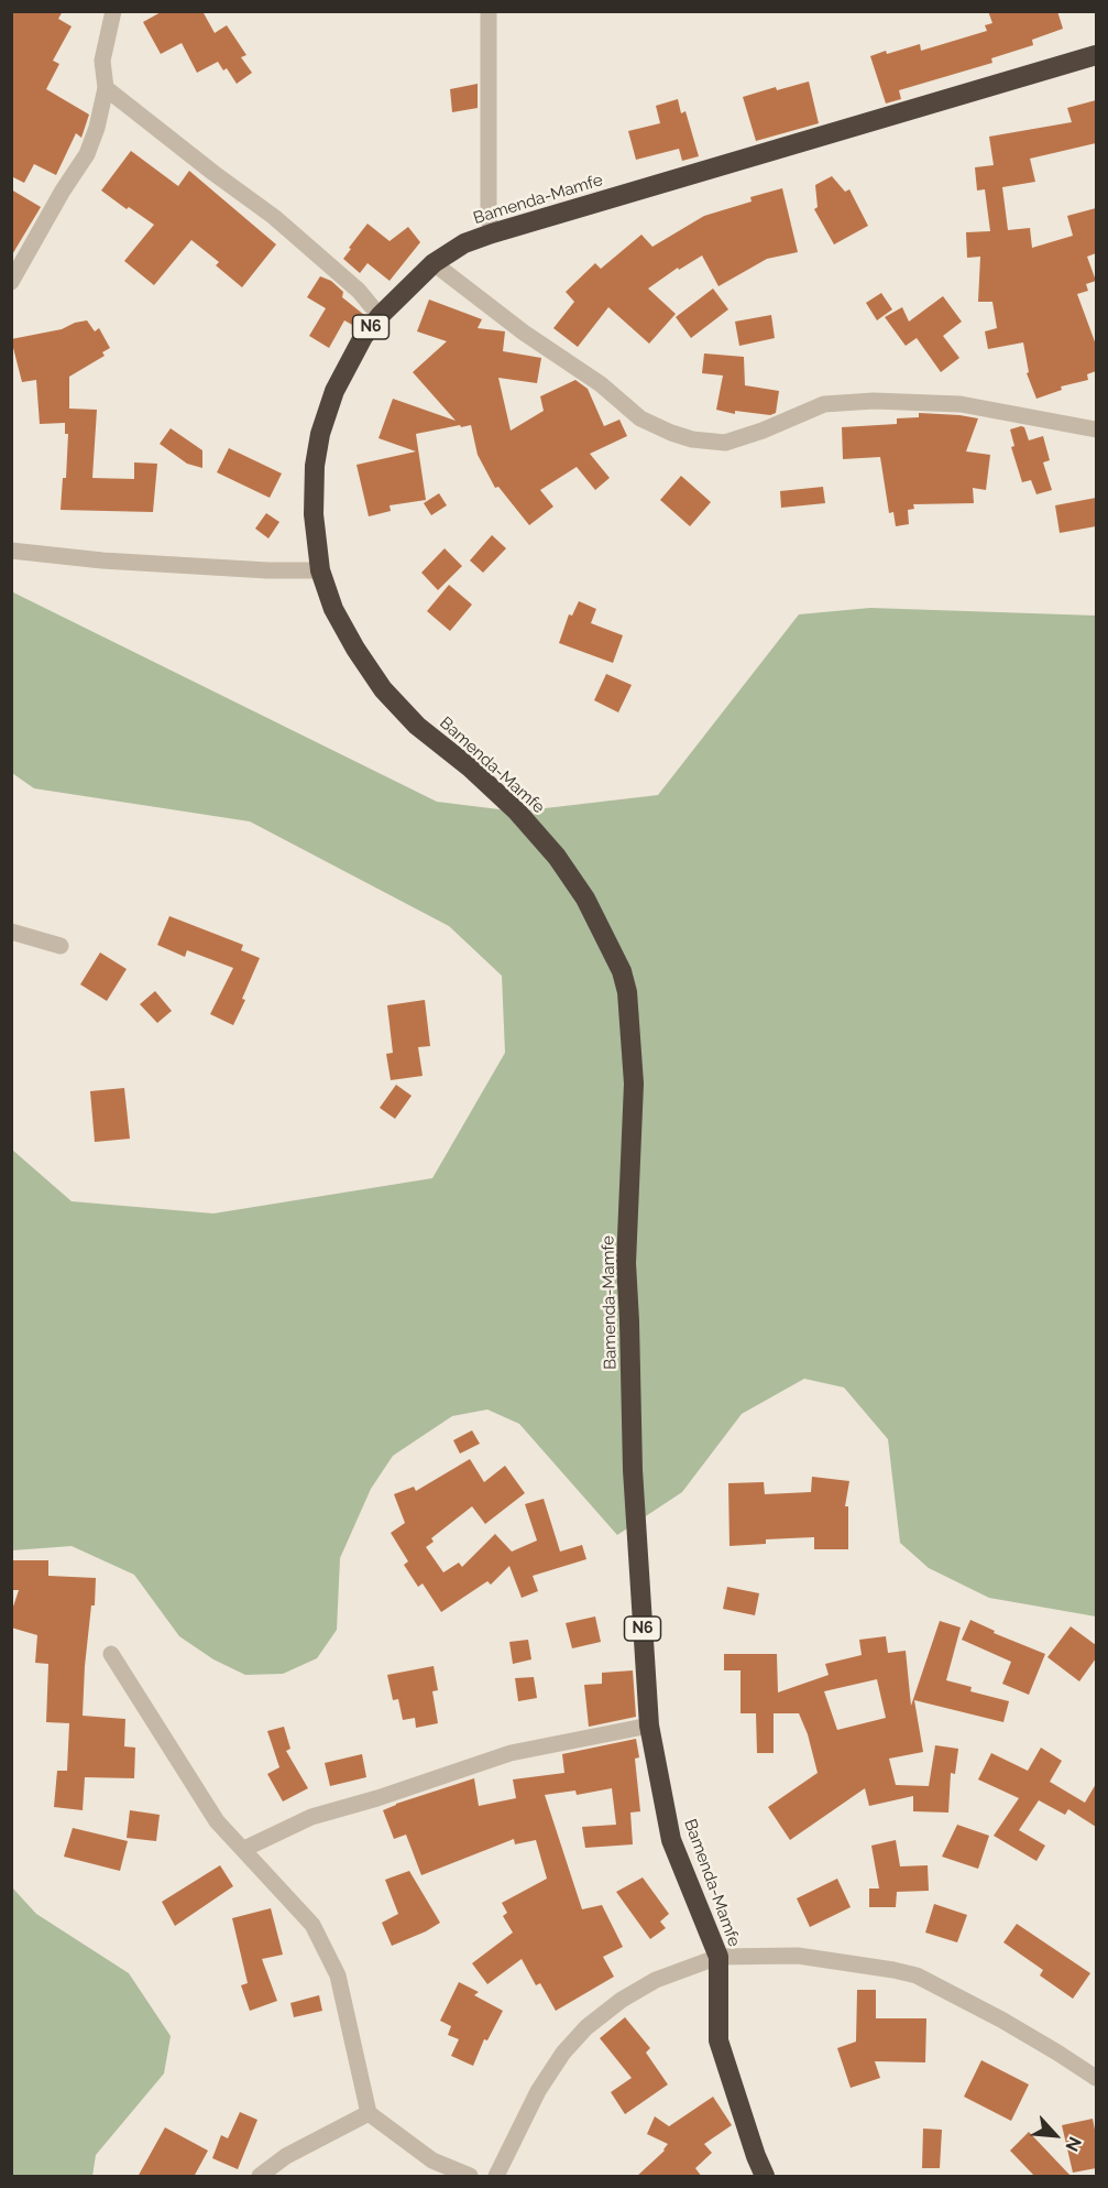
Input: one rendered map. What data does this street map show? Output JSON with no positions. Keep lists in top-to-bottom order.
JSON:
{
  "streets": {
    "highway": ["Bamenda-Mamfe", "N6"]
  },
  "north": "bottom right"
}
